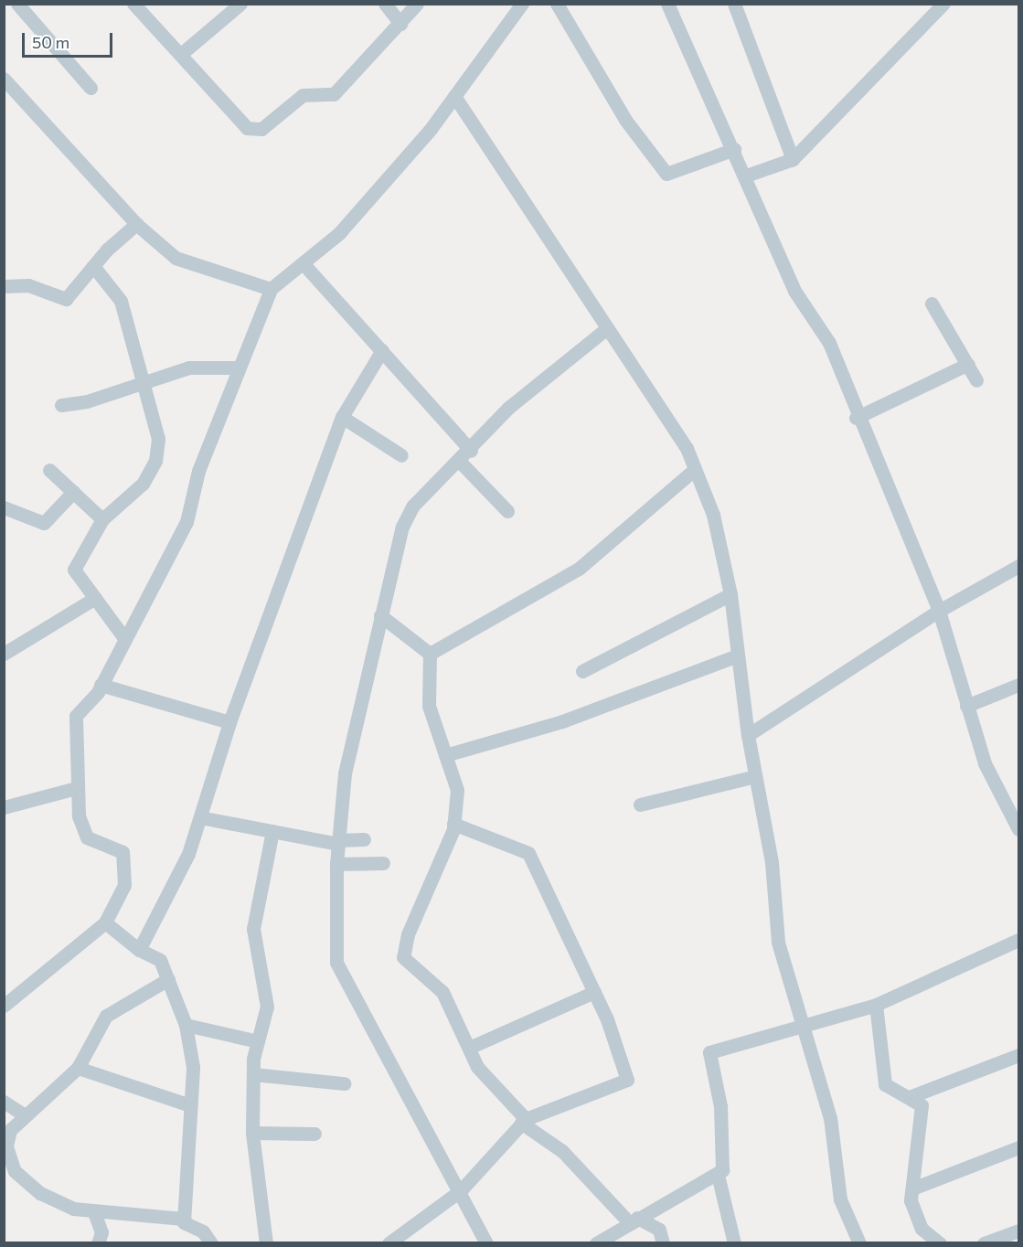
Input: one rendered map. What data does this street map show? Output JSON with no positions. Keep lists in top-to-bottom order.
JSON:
{
  "scale_bar": "50 m"
}
